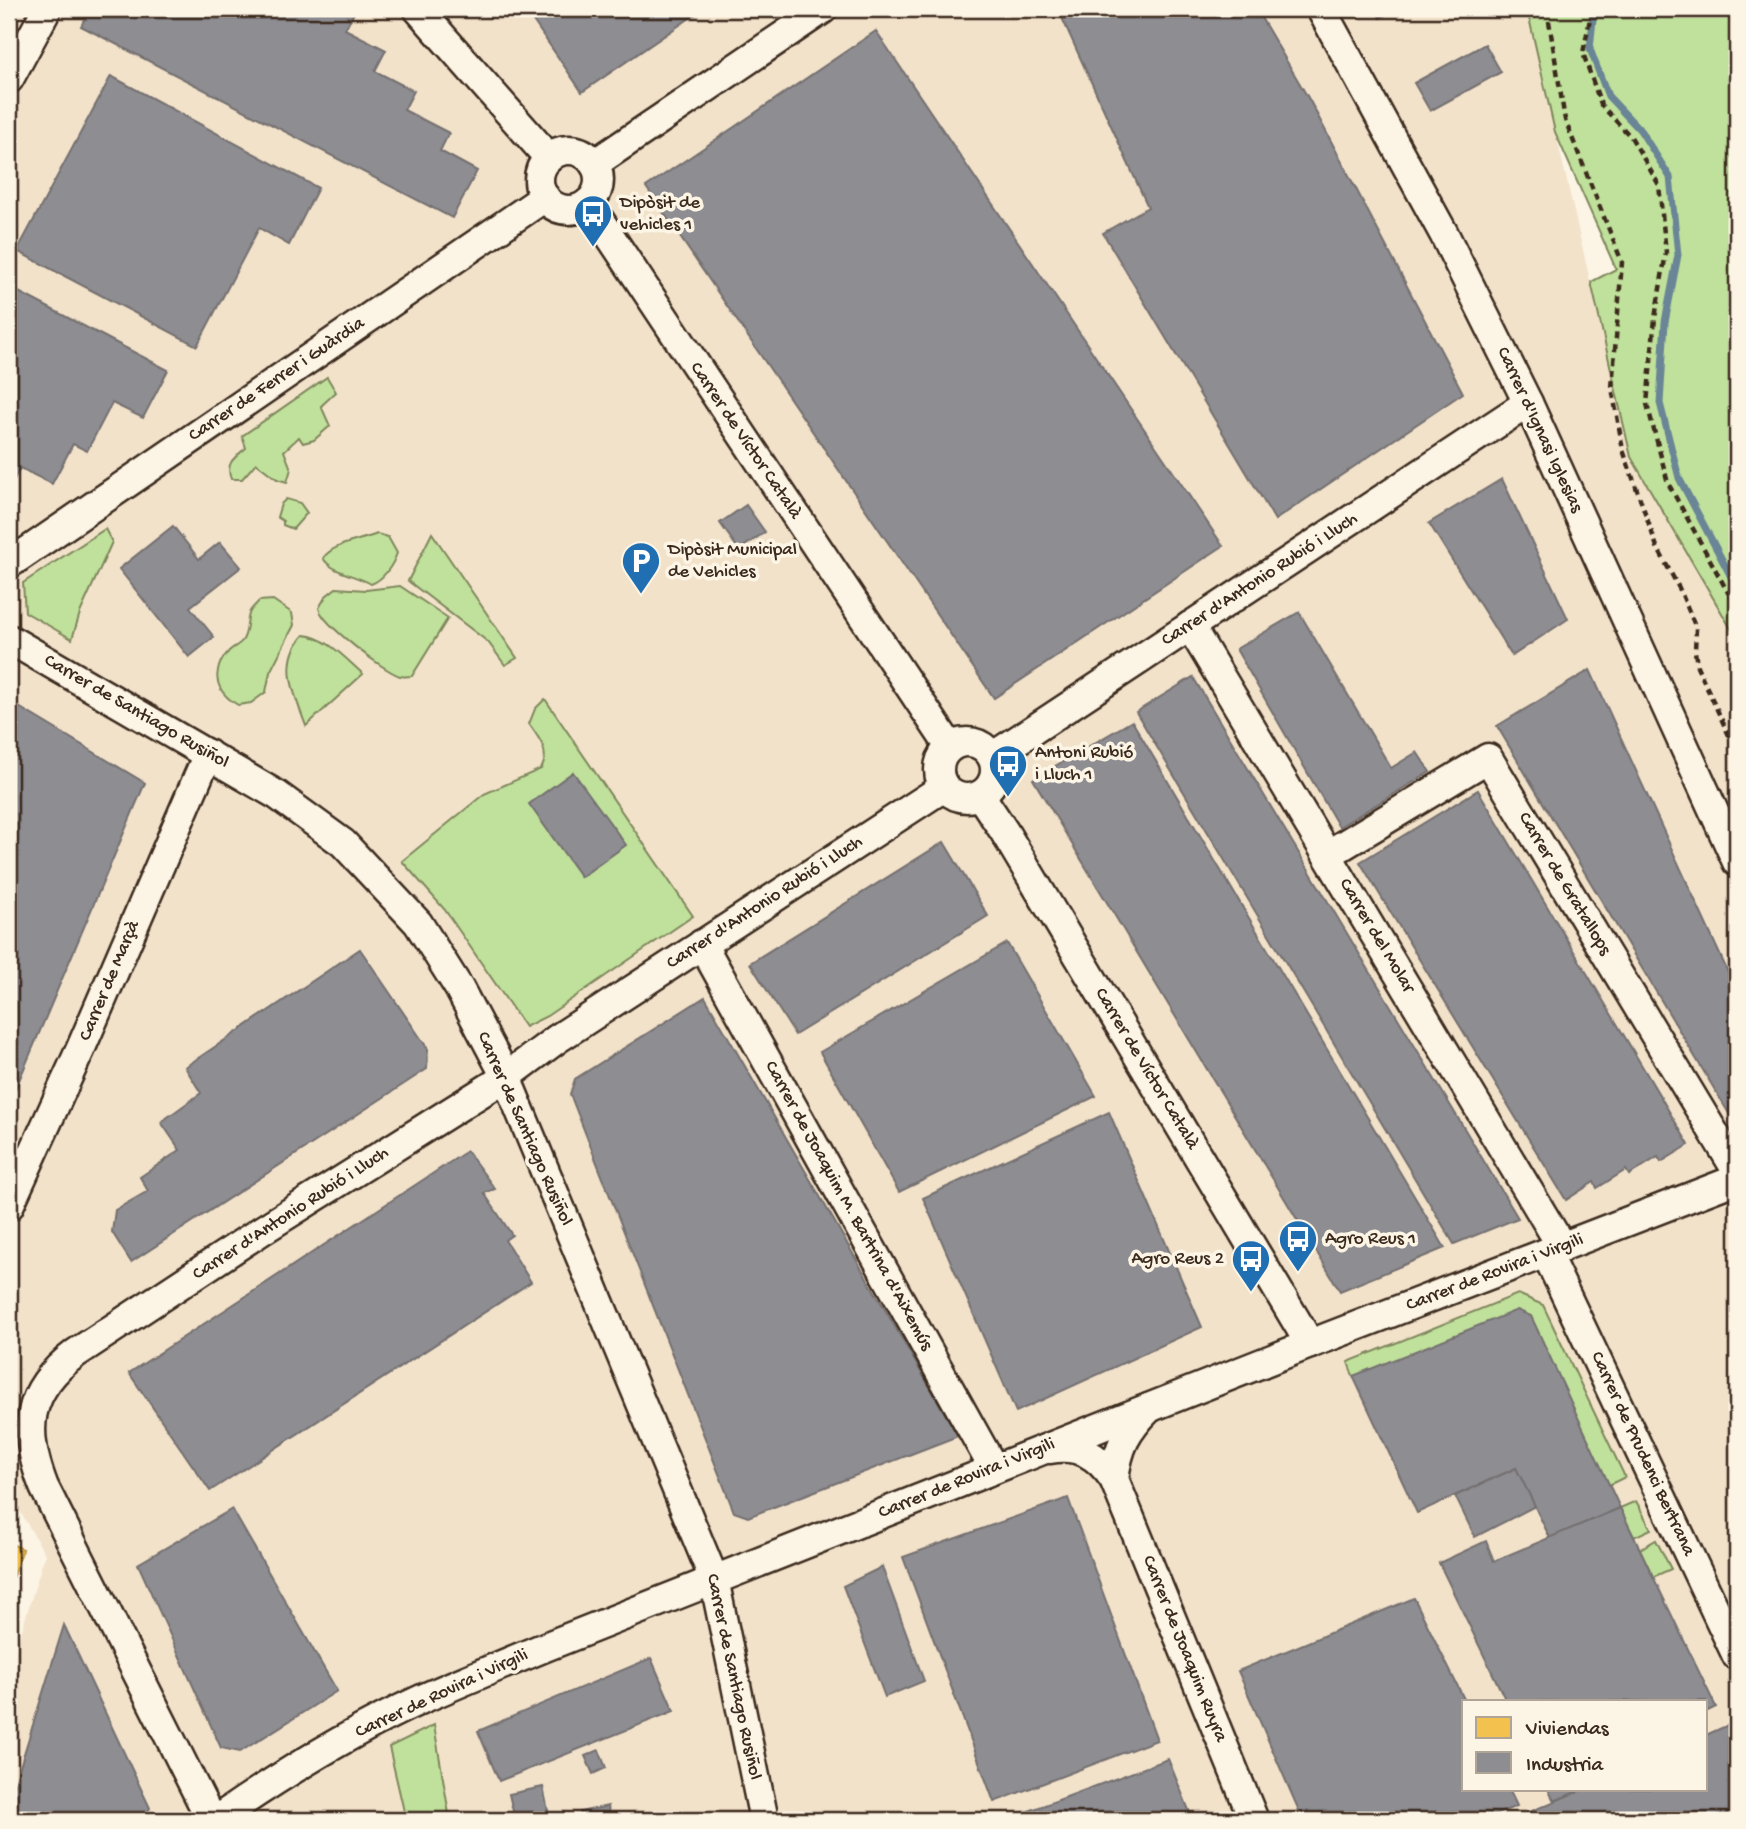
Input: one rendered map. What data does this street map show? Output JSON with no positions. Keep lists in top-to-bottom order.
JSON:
{
  "streets": {
    "street": [
      "Carrer de Ferrer i Guàrdia",
      "Carrer d'Ignasi Iglesias",
      "Carrer de Víctor Català",
      "Carrer d'Antonio Rubió i Lluch",
      "Carrer de Santiago Rusiñol",
      "Carrer de Gratallops",
      "Carrer del Molar",
      "Carrer de Marçà",
      "Carrer de Joaquim M. Bartrina d'Aixemús",
      "Carrer de Rovira i Virgili",
      "Carrer de Prudenci Bertrana",
      "Carrer de Joaquim Ruyra"
    ]
  },
  "crossings": [
    ["Carrer de Ferrer i Guàrdia", "Carrer de Víctor Català"],
    ["Carrer d'Ignasi Iglesias", "Carrer d'Antonio Rubió i Lluch"],
    ["Carrer de Víctor Català", "Carrer d'Antonio Rubió i Lluch"],
    ["Carrer de Víctor Català", "Carrer de Rovira i Virgili"],
    ["Carrer d'Antonio Rubió i Lluch", "Carrer de Santiago Rusiñol"],
    ["Carrer d'Antonio Rubió i Lluch", "Carrer del Molar"],
    ["Carrer d'Antonio Rubió i Lluch", "Carrer de Joaquim M. Bartrina d'Aixemús"],
    ["Carrer d'Antonio Rubió i Lluch", "Carrer de Rovira i Virgili"],
    ["Carrer de Santiago Rusiñol", "Carrer de Marçà"],
    ["Carrer de Santiago Rusiñol", "Carrer de Rovira i Virgili"],
    ["Carrer de Gratallops", "Carrer del Molar"],
    ["Carrer del Molar", "Carrer de Rovira i Virgili"],
    ["Carrer del Molar", "Carrer de Prudenci Bertrana"],
    ["Carrer de Joaquim M. Bartrina d'Aixemús", "Carrer de Rovira i Virgili"],
    ["Carrer de Rovira i Virgili", "Carrer de Prudenci Bertrana"],
    ["Carrer de Rovira i Virgili", "Carrer de Joaquim Ruyra"]
  ],
  "places": {
    "bus stop": [
      "Dipòsit de vehicles 1",
      "Antoni Rubió i Lluch 1",
      "Agro Reus 1",
      "Agro Reus 2"
    ],
    "parking": ["Dipòsit Municipal de Vehicles"]
  },
  "legend": ["Viviendas", "Industria"]
}
